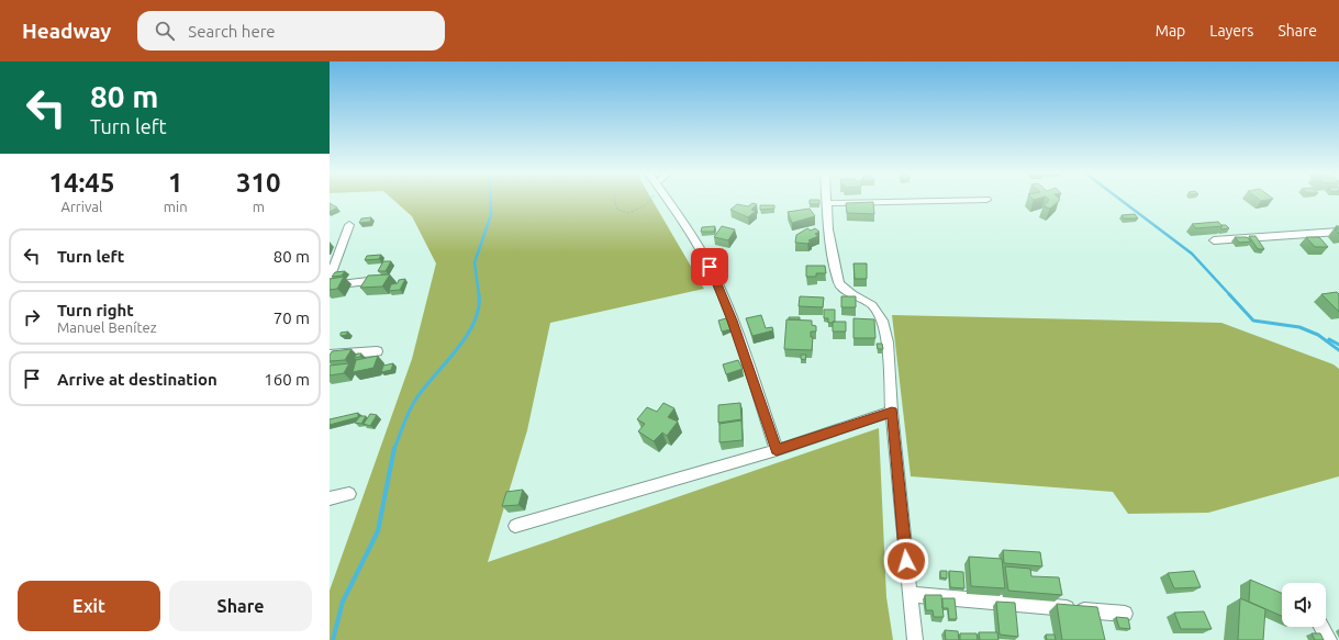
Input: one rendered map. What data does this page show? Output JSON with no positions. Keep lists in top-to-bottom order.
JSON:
{
  "page": {
    "header": "Headway",
    "search": "Search here",
    "nav": ["Map", "Layers", "Share"],
    "turn": ["80 m", "Turn left"],
    "eta": [
      "14:45",
      "Arrival",
      "1",
      "min",
      "310",
      "m"
    ],
    "list": [
      {
        "name": "Turn left",
        "value": "80 m"
      },
      {
        "name": "Turn right",
        "note": "Manuel Benítez",
        "value": "70 m"
      },
      {
        "name": "Arrive at destination",
        "value": "160 m"
      }
    ],
    "buttons": ["Exit", "Share"]
  }
}
